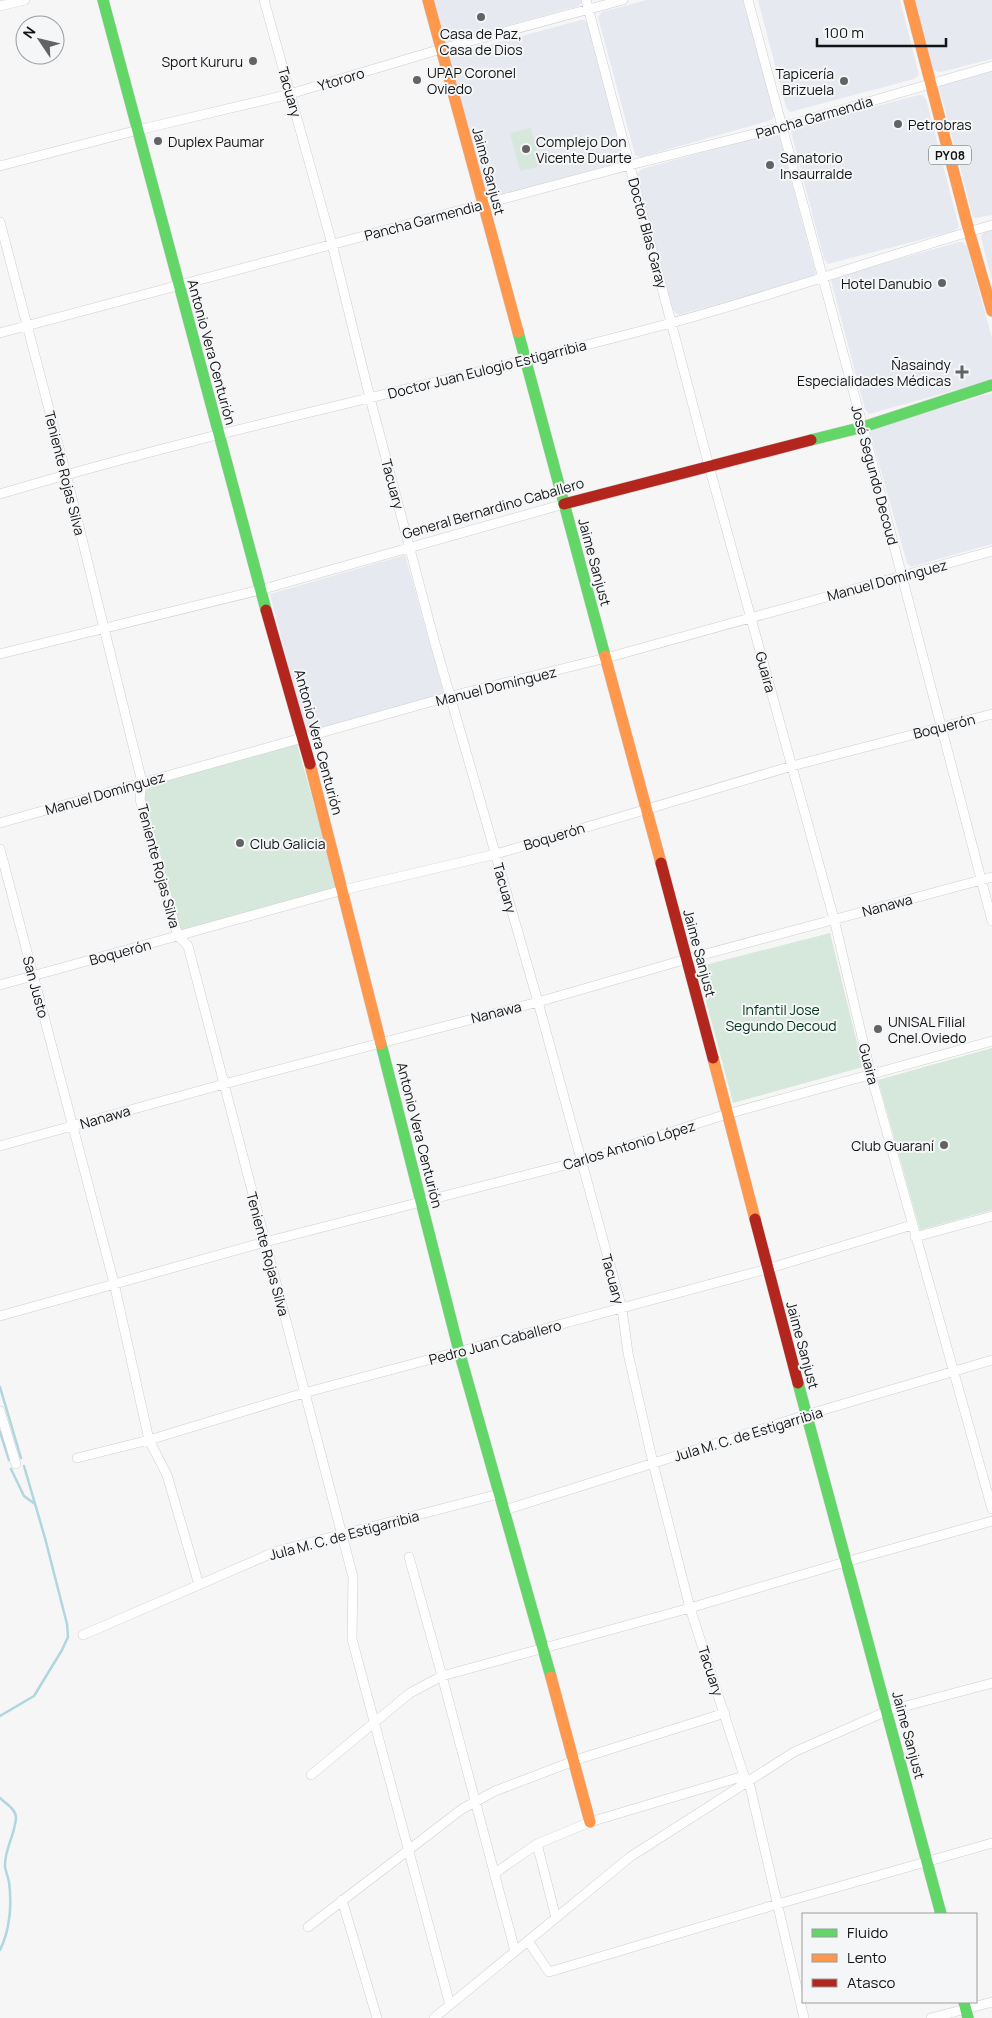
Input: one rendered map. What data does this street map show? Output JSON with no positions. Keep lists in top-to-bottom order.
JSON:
{
  "streets": {
    "main road": [
      "PY08",
      "Jaime Sanjust",
      "Antonio Vera Centurión",
      "General Bernardino Caballero"
    ],
    "street": [
      "Ytororo",
      "Tacuary",
      "Pancha Garmendia",
      "Doctor Blas Garay",
      "Doctor Juan Eulogio Estigarribia",
      "Teniente Rojas Silva",
      "José Segundo Decoud",
      "Manuel Domínguez",
      "Guaira",
      "Boquerón",
      "Nanawa",
      "San Justo",
      "Carlos Antonio López",
      "Pedro Juan Caballero",
      "Jula M. C. de Estigarribia"
    ]
  },
  "crossings": [
    ["Ytororo", "Tacuary"],
    ["Ytororo", "Jaime Sanjust"],
    ["Ytororo", "Doctor Blas Garay"],
    ["Ytororo", "Antonio Vera Centurión"],
    ["Tacuary", "Pancha Garmendia"],
    ["Tacuary", "Doctor Juan Eulogio Estigarribia"],
    ["Tacuary", "General Bernardino Caballero"],
    ["Tacuary", "Manuel Domínguez"],
    ["Tacuary", "Boquerón"],
    ["Tacuary", "Nanawa"],
    ["Tacuary", "Carlos Antonio López"],
    ["Tacuary", "Pedro Juan Caballero"],
    ["Tacuary", "Jula M. C. de Estigarribia"],
    ["Pancha Garmendia", "PY08"],
    ["Pancha Garmendia", "Jaime Sanjust"],
    ["Pancha Garmendia", "Doctor Blas Garay"],
    ["Pancha Garmendia", "Antonio Vera Centurión"],
    ["Pancha Garmendia", "Teniente Rojas Silva"],
    ["Pancha Garmendia", "José Segundo Decoud"],
    ["PY08", "Doctor Juan Eulogio Estigarribia"],
    ["Jaime Sanjust", "Doctor Juan Eulogio Estigarribia"],
    ["Jaime Sanjust", "General Bernardino Caballero"],
    ["Jaime Sanjust", "Manuel Domínguez"],
    ["Jaime Sanjust", "Boquerón"],
    ["Jaime Sanjust", "Nanawa"],
    ["Jaime Sanjust", "Carlos Antonio López"],
    ["Jaime Sanjust", "Pedro Juan Caballero"],
    ["Jaime Sanjust", "Jula M. C. de Estigarribia"],
    ["Doctor Blas Garay", "Doctor Juan Eulogio Estigarribia"],
    ["Doctor Blas Garay", "General Bernardino Caballero"],
    ["Doctor Blas Garay", "Guaira"],
    ["Antonio Vera Centurión", "Doctor Juan Eulogio Estigarribia"],
    ["Antonio Vera Centurión", "General Bernardino Caballero"],
    ["Antonio Vera Centurión", "Manuel Domínguez"],
    ["Antonio Vera Centurión", "Boquerón"],
    ["Antonio Vera Centurión", "Nanawa"],
    ["Antonio Vera Centurión", "Carlos Antonio López"],
    ["Antonio Vera Centurión", "Pedro Juan Caballero"],
    ["Antonio Vera Centurión", "Jula M. C. de Estigarribia"],
    ["Doctor Juan Eulogio Estigarribia", "Teniente Rojas Silva"],
    ["Doctor Juan Eulogio Estigarribia", "José Segundo Decoud"],
    ["Teniente Rojas Silva", "General Bernardino Caballero"],
    ["Teniente Rojas Silva", "Manuel Domínguez"],
    ["Teniente Rojas Silva", "Boquerón"],
    ["Teniente Rojas Silva", "Nanawa"],
    ["Teniente Rojas Silva", "Carlos Antonio López"],
    ["Teniente Rojas Silva", "Pedro Juan Caballero"],
    ["Teniente Rojas Silva", "Jula M. C. de Estigarribia"],
    ["José Segundo Decoud", "General Bernardino Caballero"],
    ["José Segundo Decoud", "Manuel Domínguez"],
    ["José Segundo Decoud", "Boquerón"],
    ["José Segundo Decoud", "Nanawa"],
    ["General Bernardino Caballero", "Guaira"],
    ["Manuel Domínguez", "Guaira"],
    ["Guaira", "Boquerón"],
    ["Guaira", "Nanawa"],
    ["Guaira", "Carlos Antonio López"],
    ["Guaira", "Pedro Juan Caballero"],
    ["Guaira", "Jula M. C. de Estigarribia"],
    ["Boquerón", "San Justo"],
    ["Nanawa", "San Justo"],
    ["San Justo", "Carlos Antonio López"],
    ["San Justo", "Pedro Juan Caballero"],
    ["San Justo", "Jula M. C. de Estigarribia"]
  ],
  "parks": ["Infantil Jose Segundo Decoud"],
  "places": {
    "other": [
      "Casa de Paz, Casa de Dios",
      "Sport Kururu",
      "UPAP Coronel Oviedo",
      "Tapicería Brizuela",
      "Petrobras",
      "Duplex Paumar",
      "Complejo Don Vicente Duarte",
      "Sanatorio Insaurralde",
      "Hotel Danubio",
      "Club Galicia",
      "UNISAL Filial Cnel.Oviedo",
      "Club Guaraní"
    ],
    "health": ["Ñasaindy Especialidades Médicas"]
  },
  "legend": ["Fluido", "Lento", "Atasco"],
  "scale_bar": "100 m",
  "north": "top left"
}
